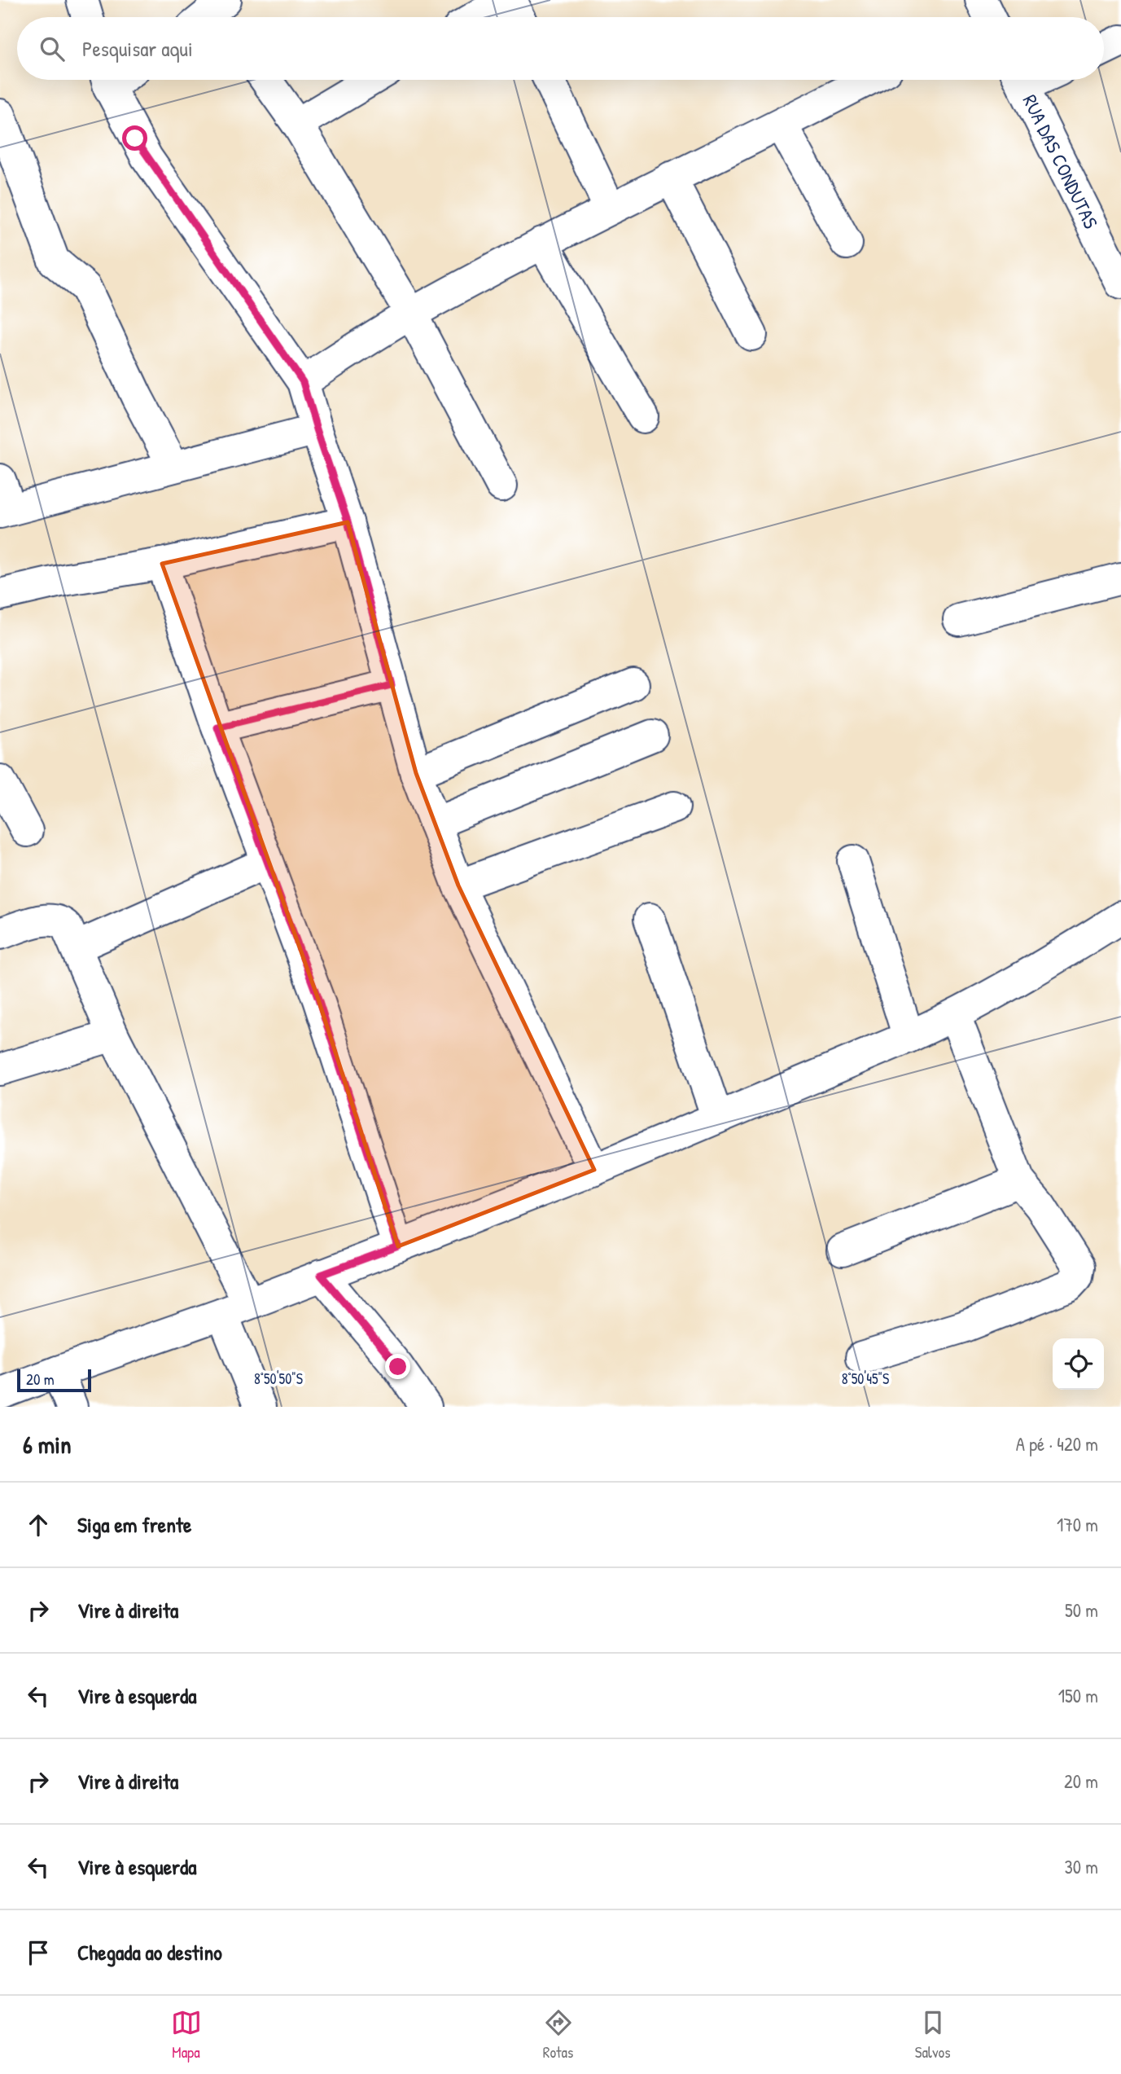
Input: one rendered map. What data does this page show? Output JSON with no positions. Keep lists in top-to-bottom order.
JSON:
{
  "streets": {
    "street": ["RUA DAS CONDUTAS"]
  },
  "scale_bar": "20 m",
  "page": {
    "search": "Pesquisar aqui",
    "scale": "20 m",
    "heading": ["6 min", "A pé · 420 m"],
    "list": [
      ["Siga em frente", "170 m"],
      ["Vire à direita", "50 m"],
      ["Vire à esquerda", "150 m"],
      ["Vire à direita", "20 m"],
      ["Vire à esquerda", "30 m"],
      "Chegada ao destino"
    ],
    "nav": ["Mapa", "Rotas", "Salvos"]
  },
  "coordinates": ["8°50'50\"S", "8°50'45\"S"]
}
